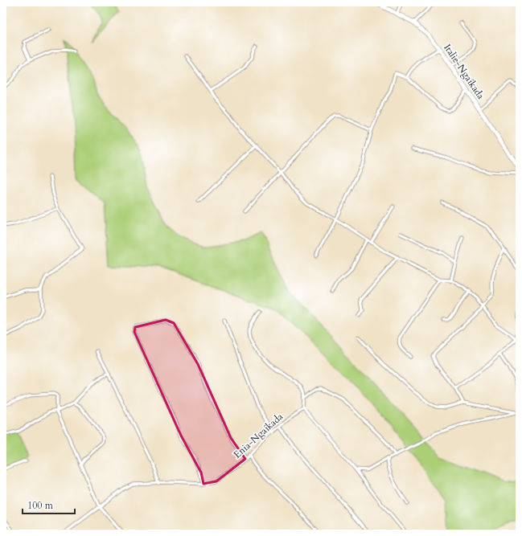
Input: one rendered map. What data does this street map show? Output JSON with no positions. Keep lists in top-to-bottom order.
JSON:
{
  "streets": {
    "street": ["Italie-Ngaîkada", "Enia-Ngaîkada"]
  },
  "scale_bar": "100 m"
}
